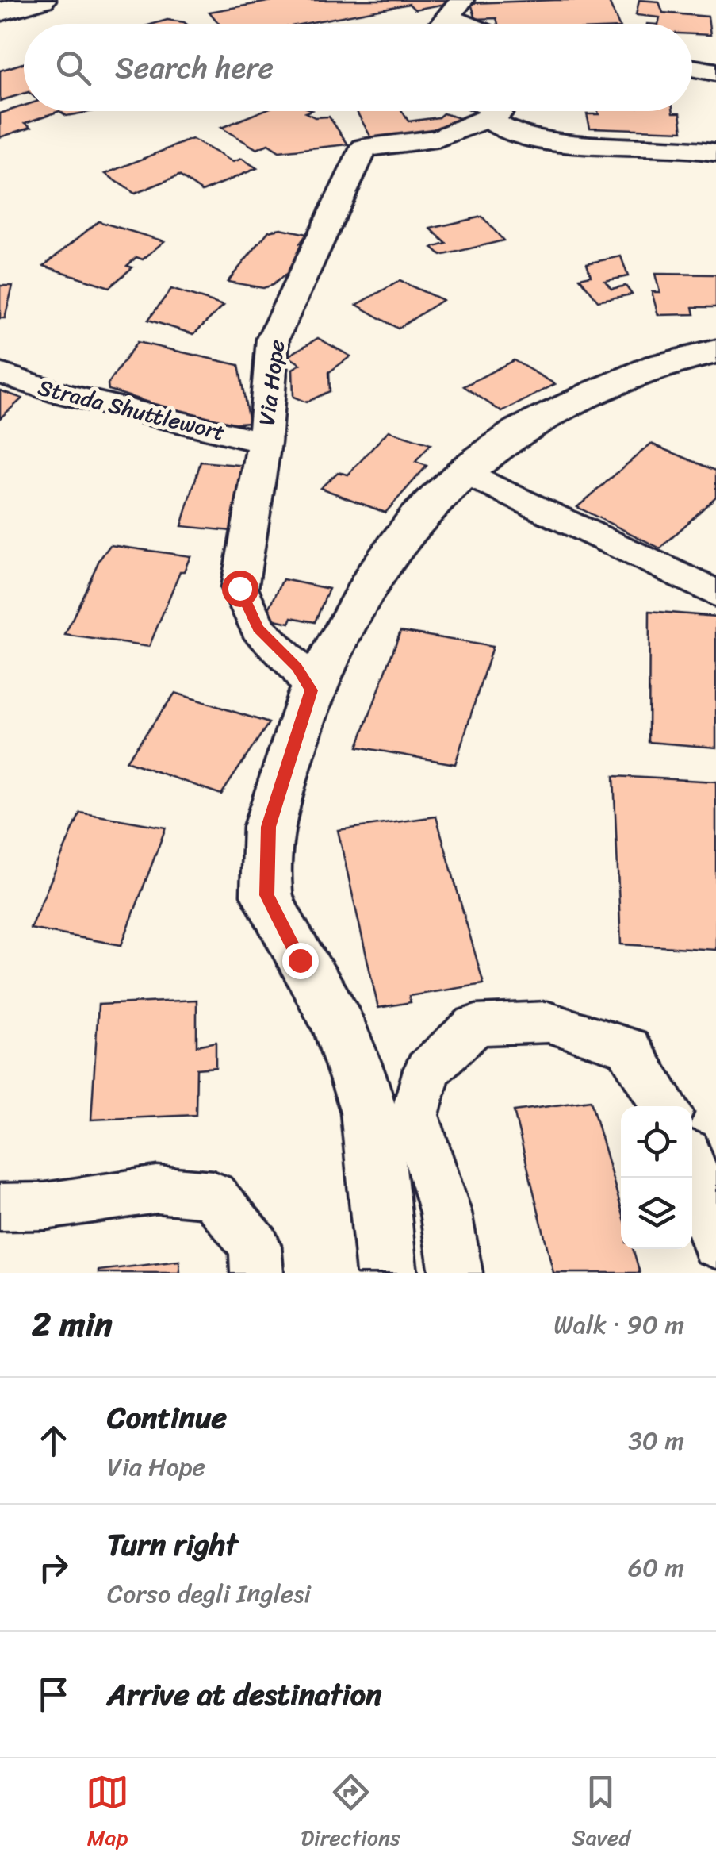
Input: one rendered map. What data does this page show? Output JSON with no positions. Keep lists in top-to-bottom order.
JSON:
{
  "streets": {
    "street": ["Via Hope", "Strada Shuttlewort"]
  },
  "crossings": [
    ["Via Hope", "Strada Shuttlewort"]
  ],
  "page": {
    "search": "Search here",
    "heading": ["2 min", "Walk · 90 m"],
    "list": [
      ["Continue", "Via Hope", "30 m"],
      ["Turn right", "Corso degli Inglesi", "60 m"],
      "Arrive at destination"
    ],
    "nav": ["Map", "Directions", "Saved"]
  }
}
